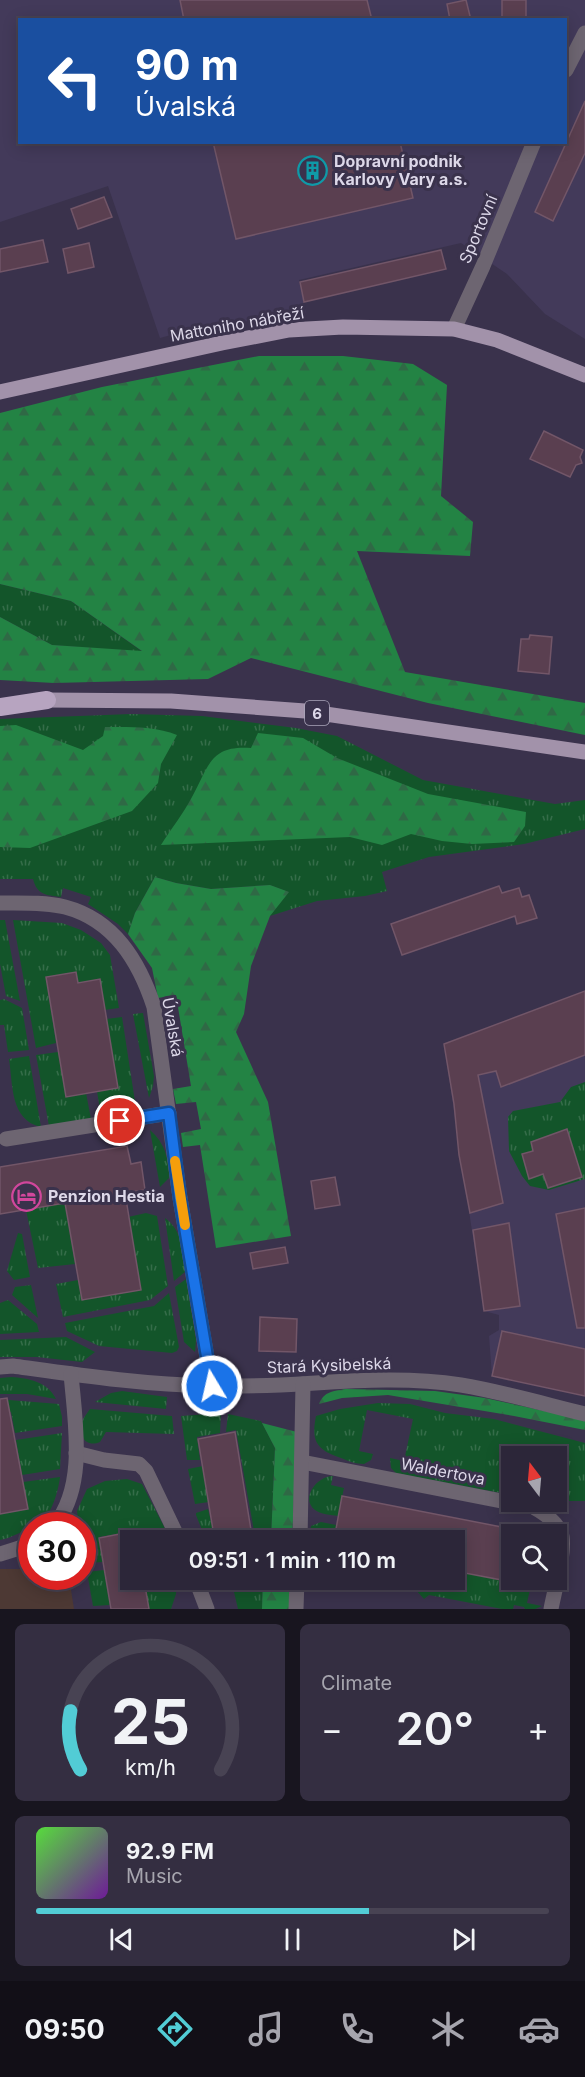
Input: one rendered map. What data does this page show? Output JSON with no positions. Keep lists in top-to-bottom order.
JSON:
{
  "streets": {
    "highway": ["6"],
    "main road": ["Mattoniho nábřeží"],
    "street": [
      "Sportovní",
      "Úvalská",
      "Stará Kysibelská",
      "Waldertova"
    ]
  },
  "crossings": [
    ["Sportovní", "Mattoniho nábřeží"],
    ["Úvalská", "Stará Kysibelská"]
  ],
  "places": {
    "building": ["Dopravní podnik Karlovy Vary a.s."],
    "hotel": ["Penzion Hestia"]
  },
  "north": "top",
  "page": {
    "turn": ["90 m", "Úvalská"],
    "limit": "30",
    "trip": "09:51 · 1 min · 110 m",
    "tile": "Climate",
    "heat": ["−", "20°", "+"],
    "song": ["92.9 FM", "Music"],
    "tabs": "09:50",
    "gauge": ["25", "km/h"]
  }
}
